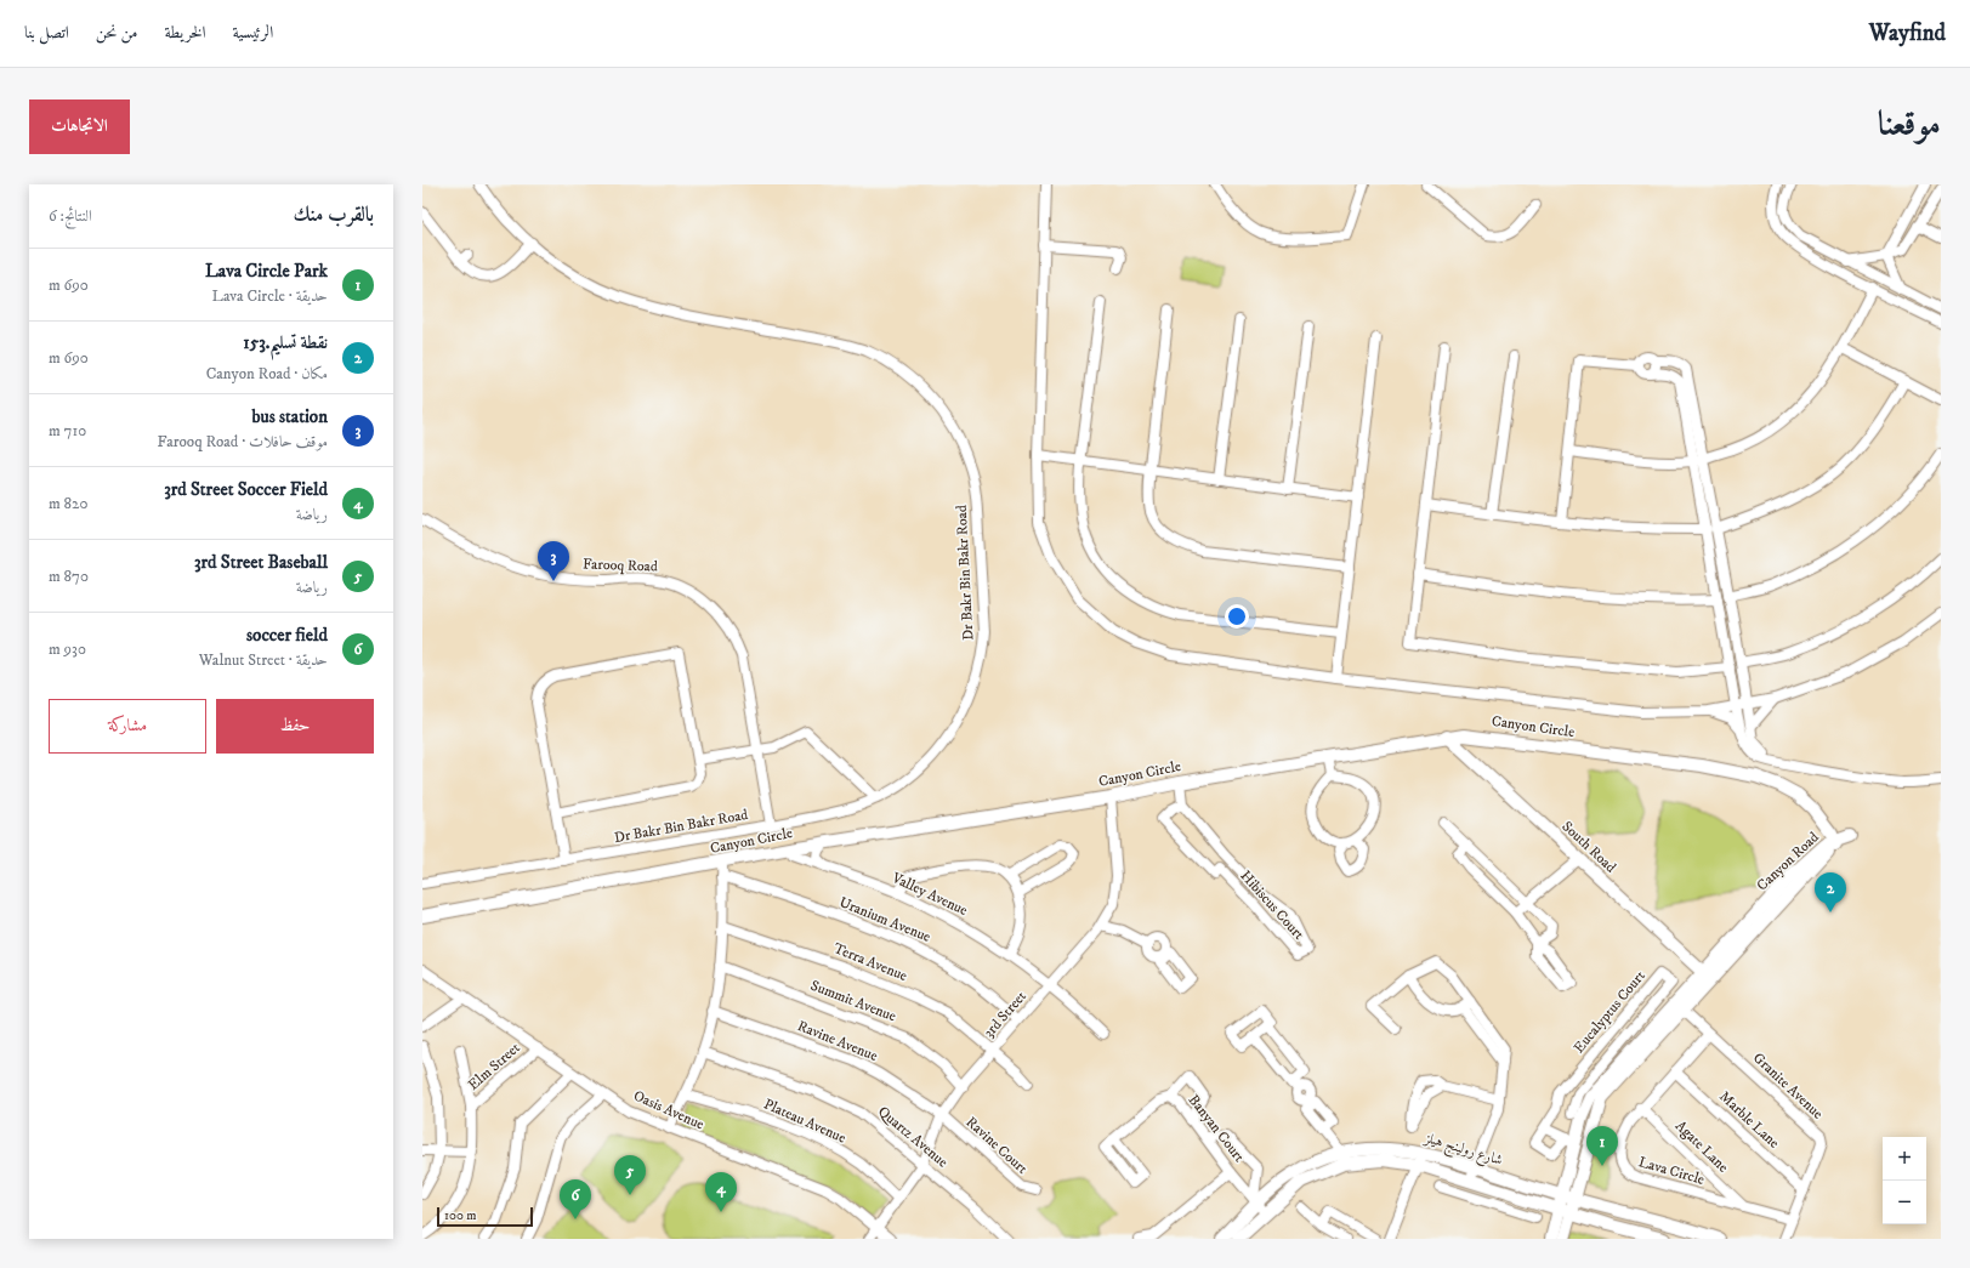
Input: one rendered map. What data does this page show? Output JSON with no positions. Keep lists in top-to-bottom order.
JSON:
{
  "streets": {
    "main road": [
      "Canyon Circle",
      "South Road",
      "Canyon Road",
      "شارع رولينج هيلز"
    ],
    "street": [
      "Farooq Road",
      "Dr Bakr Bin Bakr Road",
      "Valley Avenue",
      "Hibiscus Court",
      "Uranium Avenue",
      "Terra Avenue",
      "Summit Avenue",
      "Eucalyptus Court",
      "3rd Street",
      "Ravine Avenue",
      "Elm Street",
      "Granite Avenue",
      "Oasis Avenue",
      "Marble Lane",
      "Plateau Avenue",
      "Banyan Court",
      "Quartz Avenue",
      "Ravine Court",
      "Agate Lane",
      "Lava Circle"
    ]
  },
  "crossings": [
    ["Farooq Road", "Dr Bakr Bin Bakr Road"],
    ["Canyon Circle", "South Road"],
    ["Canyon Circle", "Canyon Road"],
    ["Canyon Circle", "Valley Avenue"],
    ["Canyon Circle", "3rd Street"],
    ["South Road", "Canyon Road"],
    ["Canyon Road", "Eucalyptus Court"],
    ["Canyon Road", "Granite Avenue"],
    ["Canyon Road", "شارع رولينج هيلز"],
    ["Valley Avenue", "3rd Street"],
    ["Uranium Avenue", "3rd Street"],
    ["Terra Avenue", "3rd Street"],
    ["Summit Avenue", "3rd Street"],
    ["3rd Street", "Ravine Avenue"],
    ["3rd Street", "Oasis Avenue"],
    ["3rd Street", "Plateau Avenue"],
    ["3rd Street", "Quartz Avenue"],
    ["3rd Street", "Ravine Court"],
    ["Ravine Avenue", "Ravine Court"],
    ["Elm Street", "Oasis Avenue"],
    ["Granite Avenue", "Marble Lane"],
    ["Granite Avenue", "Lava Circle"],
    ["Marble Lane", "Lava Circle"],
    ["Banyan Court", "شارع رولينج هيلز"],
    ["Agate Lane", "Lava Circle"]
  ],
  "scale_bar": "100 m",
  "page": {
    "header": "Wayfind",
    "nav": [
      "الرئيسية",
      "الخريطة",
      "من نحن",
      "اتصل بنا"
    ],
    "title": "موقعنا",
    "buttons": [
      "الاتجاهات",
      ["حفظ", "مشاركة"]
    ],
    "heading": ["بالقرب منك", "النتائج: 6"],
    "list": [
      {
        "mark": "1",
        "name": "Lava Circle Park",
        "note": "حديقة · Lava Circle",
        "value": "690 m"
      },
      {
        "mark": "2",
        "name": "نقطة تسليم.153",
        "note": "مكان · Canyon Road",
        "value": "690 m"
      },
      {
        "mark": "3",
        "name": "bus station",
        "note": "موقف حافلات · Farooq Road",
        "value": "710 m"
      },
      {
        "mark": "4",
        "name": "3rd Street Soccer Field",
        "note": "رياضة",
        "value": "820 m"
      },
      {
        "mark": "5",
        "name": "3rd Street Baseball",
        "note": "رياضة",
        "value": "870 m"
      },
      {
        "mark": "6",
        "name": "soccer field",
        "note": "حديقة · Walnut Street",
        "value": "930 m"
      }
    ],
    "pins": [
      "3",
      "2",
      "1",
      "5",
      "4",
      "6"
    ],
    "map_buttons": ["+", "−"],
    "scale": "100 m"
  }
}
